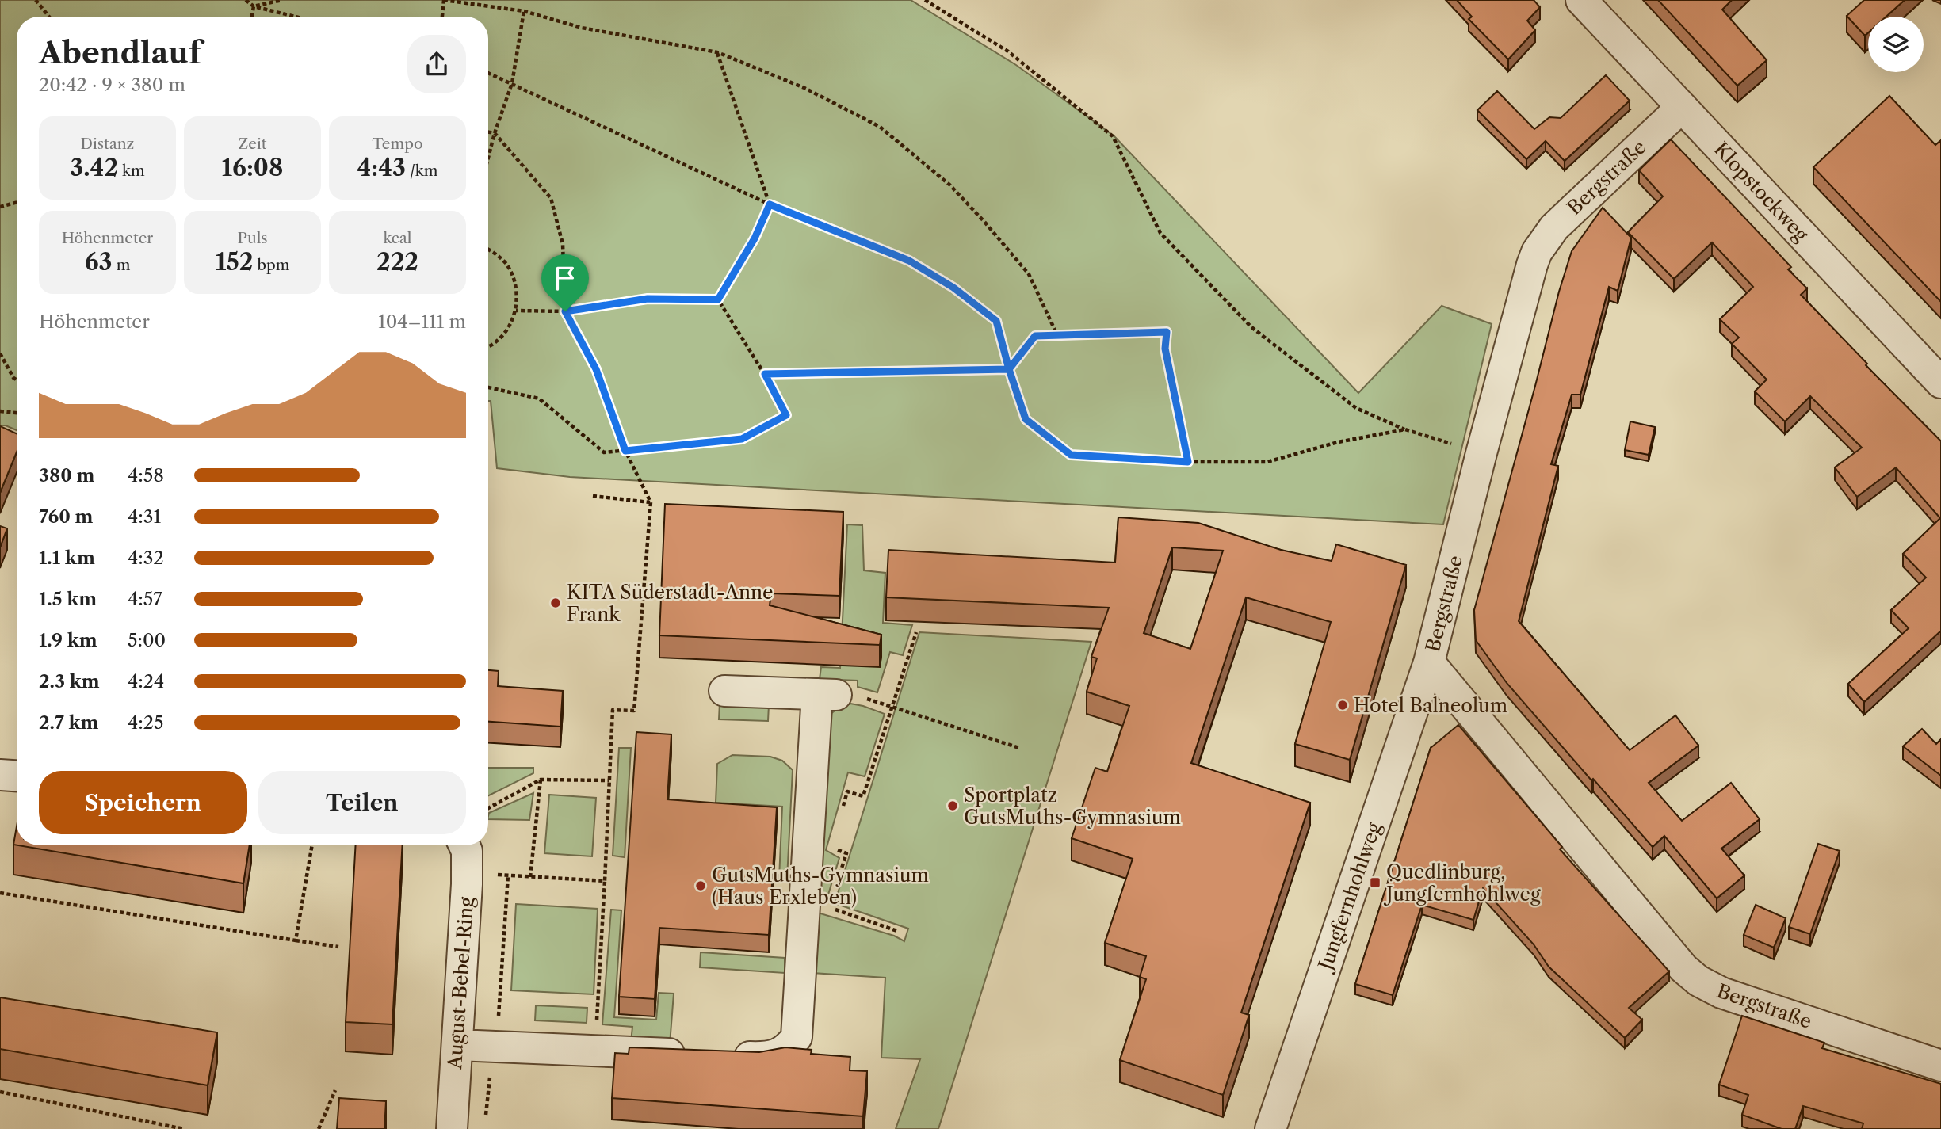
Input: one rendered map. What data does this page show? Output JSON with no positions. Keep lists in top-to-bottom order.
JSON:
{
  "streets": {
    "street": [
      "Bergstraße",
      "Klopstockweg",
      "Jungfernhohlweg",
      "August-Bebel-Ring"
    ]
  },
  "crossings": [
    ["Bergstraße", "Klopstockweg"],
    ["Bergstraße", "Jungfernhohlweg"]
  ],
  "places": {
    "other": [
      "KITA Süderstadt-Anne Frank",
      "Hotel Balneolum",
      "Sportplatz GutsMuths-Gymnasium",
      "GutsMuths-Gymnasium (Haus Erxleben)"
    ],
    "transit": ["Quedlinburg, Jungfernhohlweg"]
  },
  "page": {
    "heading": ["Abendlauf", "20:42 · 9 × 380 m"],
    "stats": [
      ["Distanz", "3.42 km"],
      ["Zeit", "16:08"],
      ["Tempo", "4:43 /km"],
      ["Höhenmeter", "63 m"],
      ["Puls", "152 bpm"],
      ["kcal", "222"]
    ],
    "chart": ["Höhenmeter", "104–111 m"],
    "list": [
      {
        "name": "380 m",
        "note": "4:58"
      },
      {
        "name": "760 m",
        "note": "4:31"
      },
      {
        "name": "1.1 km",
        "note": "4:32"
      },
      {
        "name": "1.5 km",
        "note": "4:57"
      },
      {
        "name": "1.9 km",
        "note": "5:00"
      },
      {
        "name": "2.3 km",
        "note": "4:24"
      },
      {
        "name": "2.7 km",
        "note": "4:25"
      }
    ],
    "buttons": ["Speichern", "Teilen"]
  }
}
